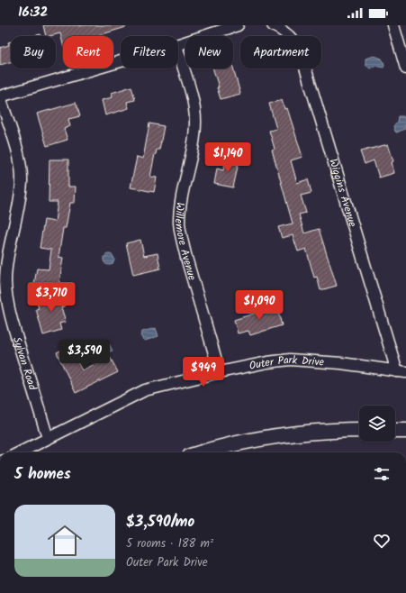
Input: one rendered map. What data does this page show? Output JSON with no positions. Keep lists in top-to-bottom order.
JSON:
{
  "streets": {
    "street": [
      "Wiggins Avenue",
      "Willemore Avenue",
      "Sylvan Road",
      "Outer Park Drive"
    ]
  },
  "crossings": [
    ["Wiggins Avenue", "Outer Park Drive"],
    ["Willemore Avenue", "Outer Park Drive"],
    ["Sylvan Road", "Outer Park Drive"]
  ],
  "page": {
    "status": "16:32",
    "chip": [
      "Buy",
      "Rent",
      "Filters",
      "New",
      "Apartment"
    ],
    "price": [
      "$1,140",
      "$3,710",
      "$1,090",
      "$3,590",
      "$949"
    ],
    "heading": "5 homes",
    "list": [
      {
        "name": "$3,590/mo",
        "note": "5 rooms · 188 m² · Outer Park Drive"
      }
    ]
  }
}
